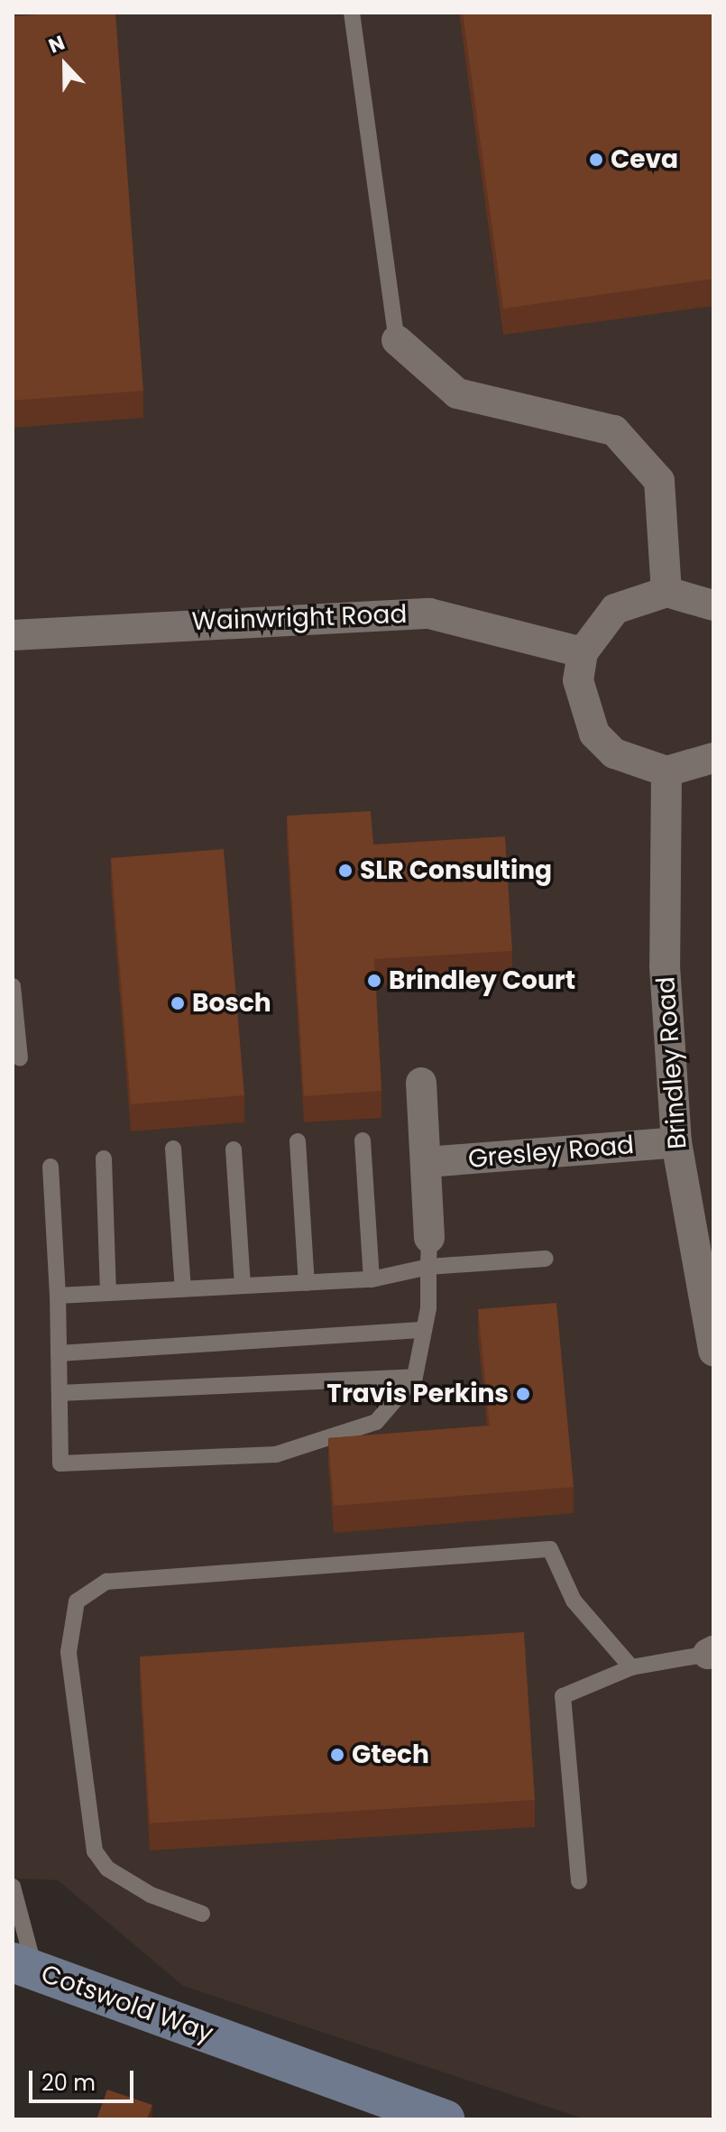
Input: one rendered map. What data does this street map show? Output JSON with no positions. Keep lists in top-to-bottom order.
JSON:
{
  "streets": {
    "main road": ["Cotswold Way"],
    "street": ["Wainwright Road", "Brindley Road", "Gresley Road"]
  },
  "crossings": [
    ["Brindley Road", "Gresley Road"]
  ],
  "places": [
    "Ceva",
    "SLR Consulting",
    "Brindley Court",
    "Bosch",
    "Travis Perkins",
    "Gtech"
  ],
  "scale_bar": "20 m",
  "north": "top"
}
